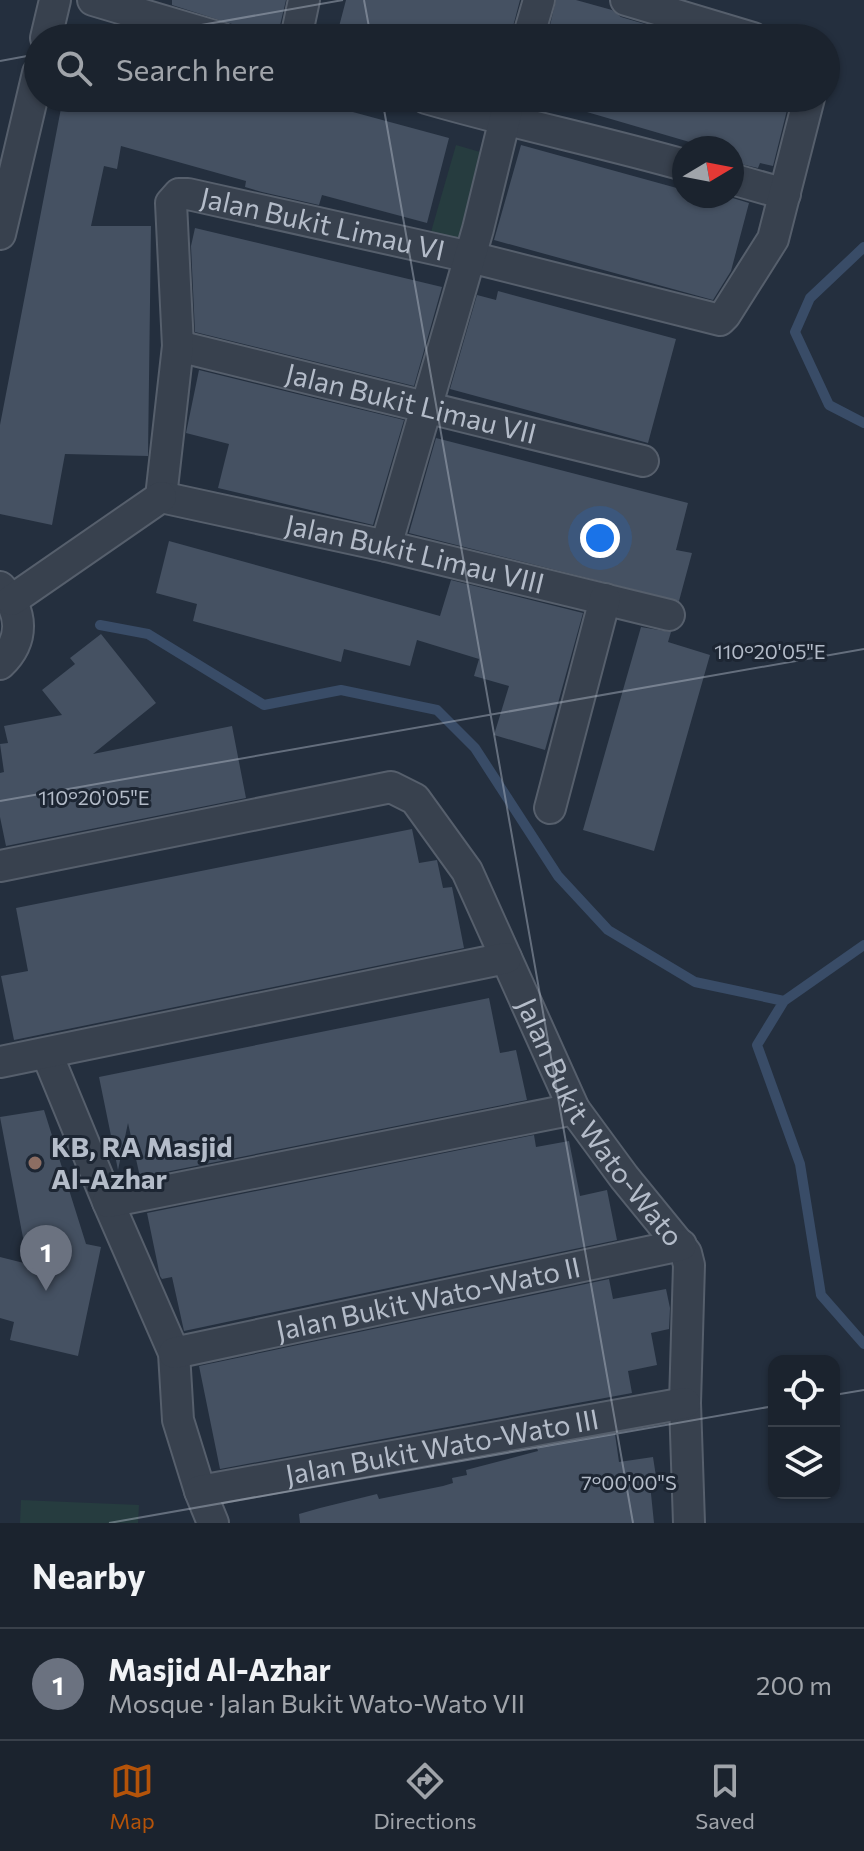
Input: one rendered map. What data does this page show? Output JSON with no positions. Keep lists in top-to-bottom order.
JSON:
{
  "streets": {
    "street": [
      "Jalan Bukit Limau VI",
      "Jalan Bukit Limau VII",
      "Jalan Bukit Limau VIII",
      "Jalan Bukit Wato-Wato",
      "Jalan Bukit Wato-Wato II",
      "Jalan Bukit Wato-Wato III"
    ]
  },
  "crossings": [
    ["Jalan Bukit Limau VI", "Jalan Bukit Limau VII"],
    ["Jalan Bukit Limau VI", "Jalan Bukit Limau VIII"],
    ["Jalan Bukit Wato-Wato", "Jalan Bukit Wato-Wato II"],
    ["Jalan Bukit Wato-Wato", "Jalan Bukit Wato-Wato III"]
  ],
  "places": ["KB, RA Masjid Al-Azhar"],
  "north": "right",
  "page": {
    "search": "Search here",
    "pins": "1",
    "heading": "Nearby",
    "list": [
      {
        "mark": "1",
        "name": "Masjid Al-Azhar",
        "note": "Mosque · Jalan Bukit Wato-Wato VII",
        "value": "200 m"
      }
    ],
    "nav": ["Map", "Directions", "Saved"]
  },
  "coordinates": ["110°20'05\"E", "7°00'00\"S"]
}
